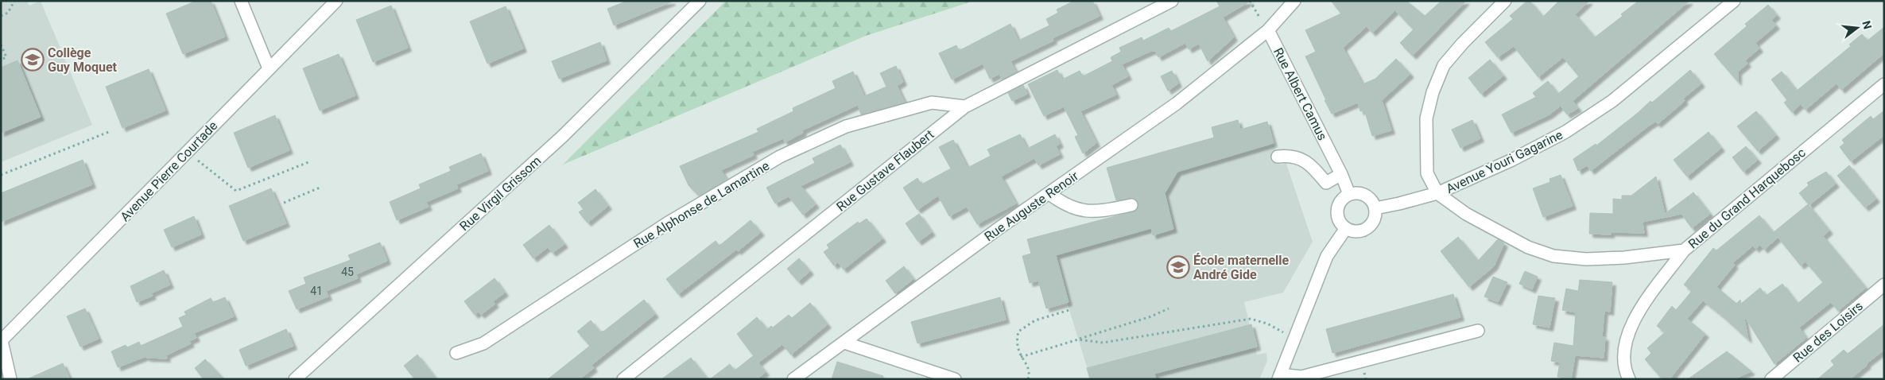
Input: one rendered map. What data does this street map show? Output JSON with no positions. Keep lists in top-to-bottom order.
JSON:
{
  "streets": {
    "street": [
      "Rue Albert Camus",
      "Avenue Youri Gagarine",
      "Rue Gustave Flaubert",
      "Avenue Pierre Courtade",
      "Rue Virgil Grissom",
      "Rue du Grand Harquebosc",
      "Rue Alphonse de Lamartine",
      "Rue Auguste Renoir",
      "Rue des Loisirs"
    ]
  },
  "crossings": [
    ["Rue Albert Camus", "Avenue Youri Gagarine"],
    ["Rue Albert Camus", "Rue Auguste Renoir"],
    ["Avenue Youri Gagarine", "Rue du Grand Harquebosc"],
    ["Rue Gustave Flaubert", "Rue Alphonse de Lamartine"]
  ],
  "places": {
    "school or university": ["Collège Guy Moquet", "École maternelle André Gide"]
  },
  "house_numbers": ["45", "41"],
  "north": "right"
}
